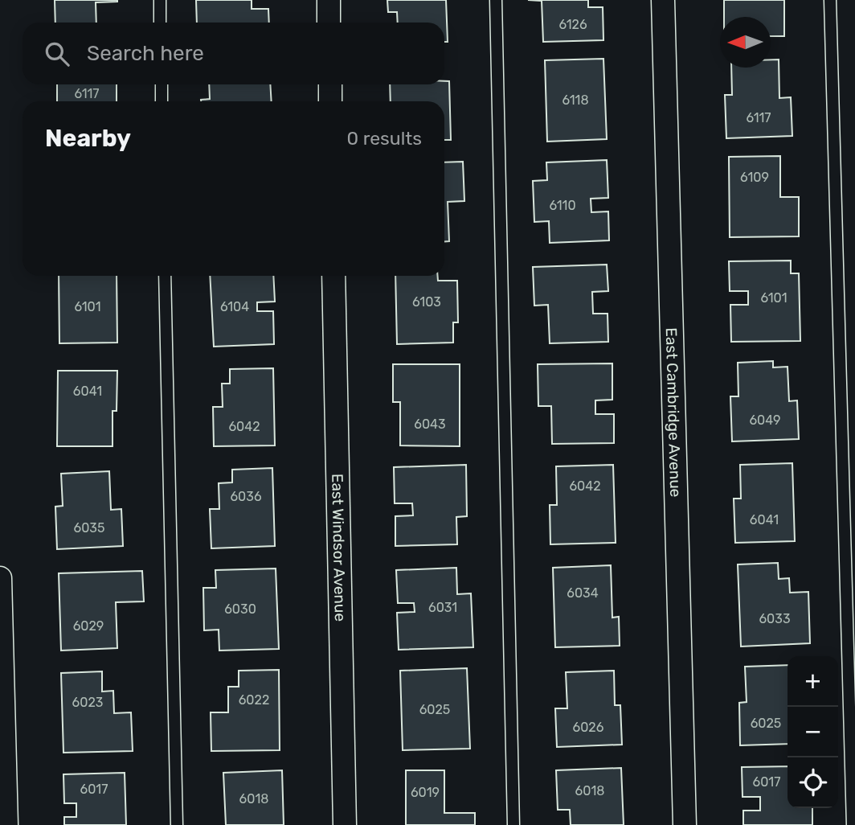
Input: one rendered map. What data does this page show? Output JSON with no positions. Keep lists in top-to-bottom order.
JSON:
{
  "streets": {
    "street": ["East Cambridge Avenue", "East Windsor Avenue"]
  },
  "house_numbers": [
    "6126",
    "6117",
    "6118",
    "6117",
    "6109",
    "6110",
    "6101",
    "6103",
    "6101",
    "6104",
    "6041",
    "6049",
    "6043",
    "6042",
    "6042",
    "6036",
    "6041",
    "6035",
    "6034",
    "6031",
    "6030",
    "6033",
    "6029",
    "6022",
    "6023",
    "6025",
    "6025",
    "6026",
    "6017",
    "6017",
    "6018",
    "6019",
    "6018"
  ],
  "north": "left",
  "page": {
    "search": "Search here",
    "heading": ["Nearby", "0 results"],
    "map_buttons": ["+", "−"]
  }
}
